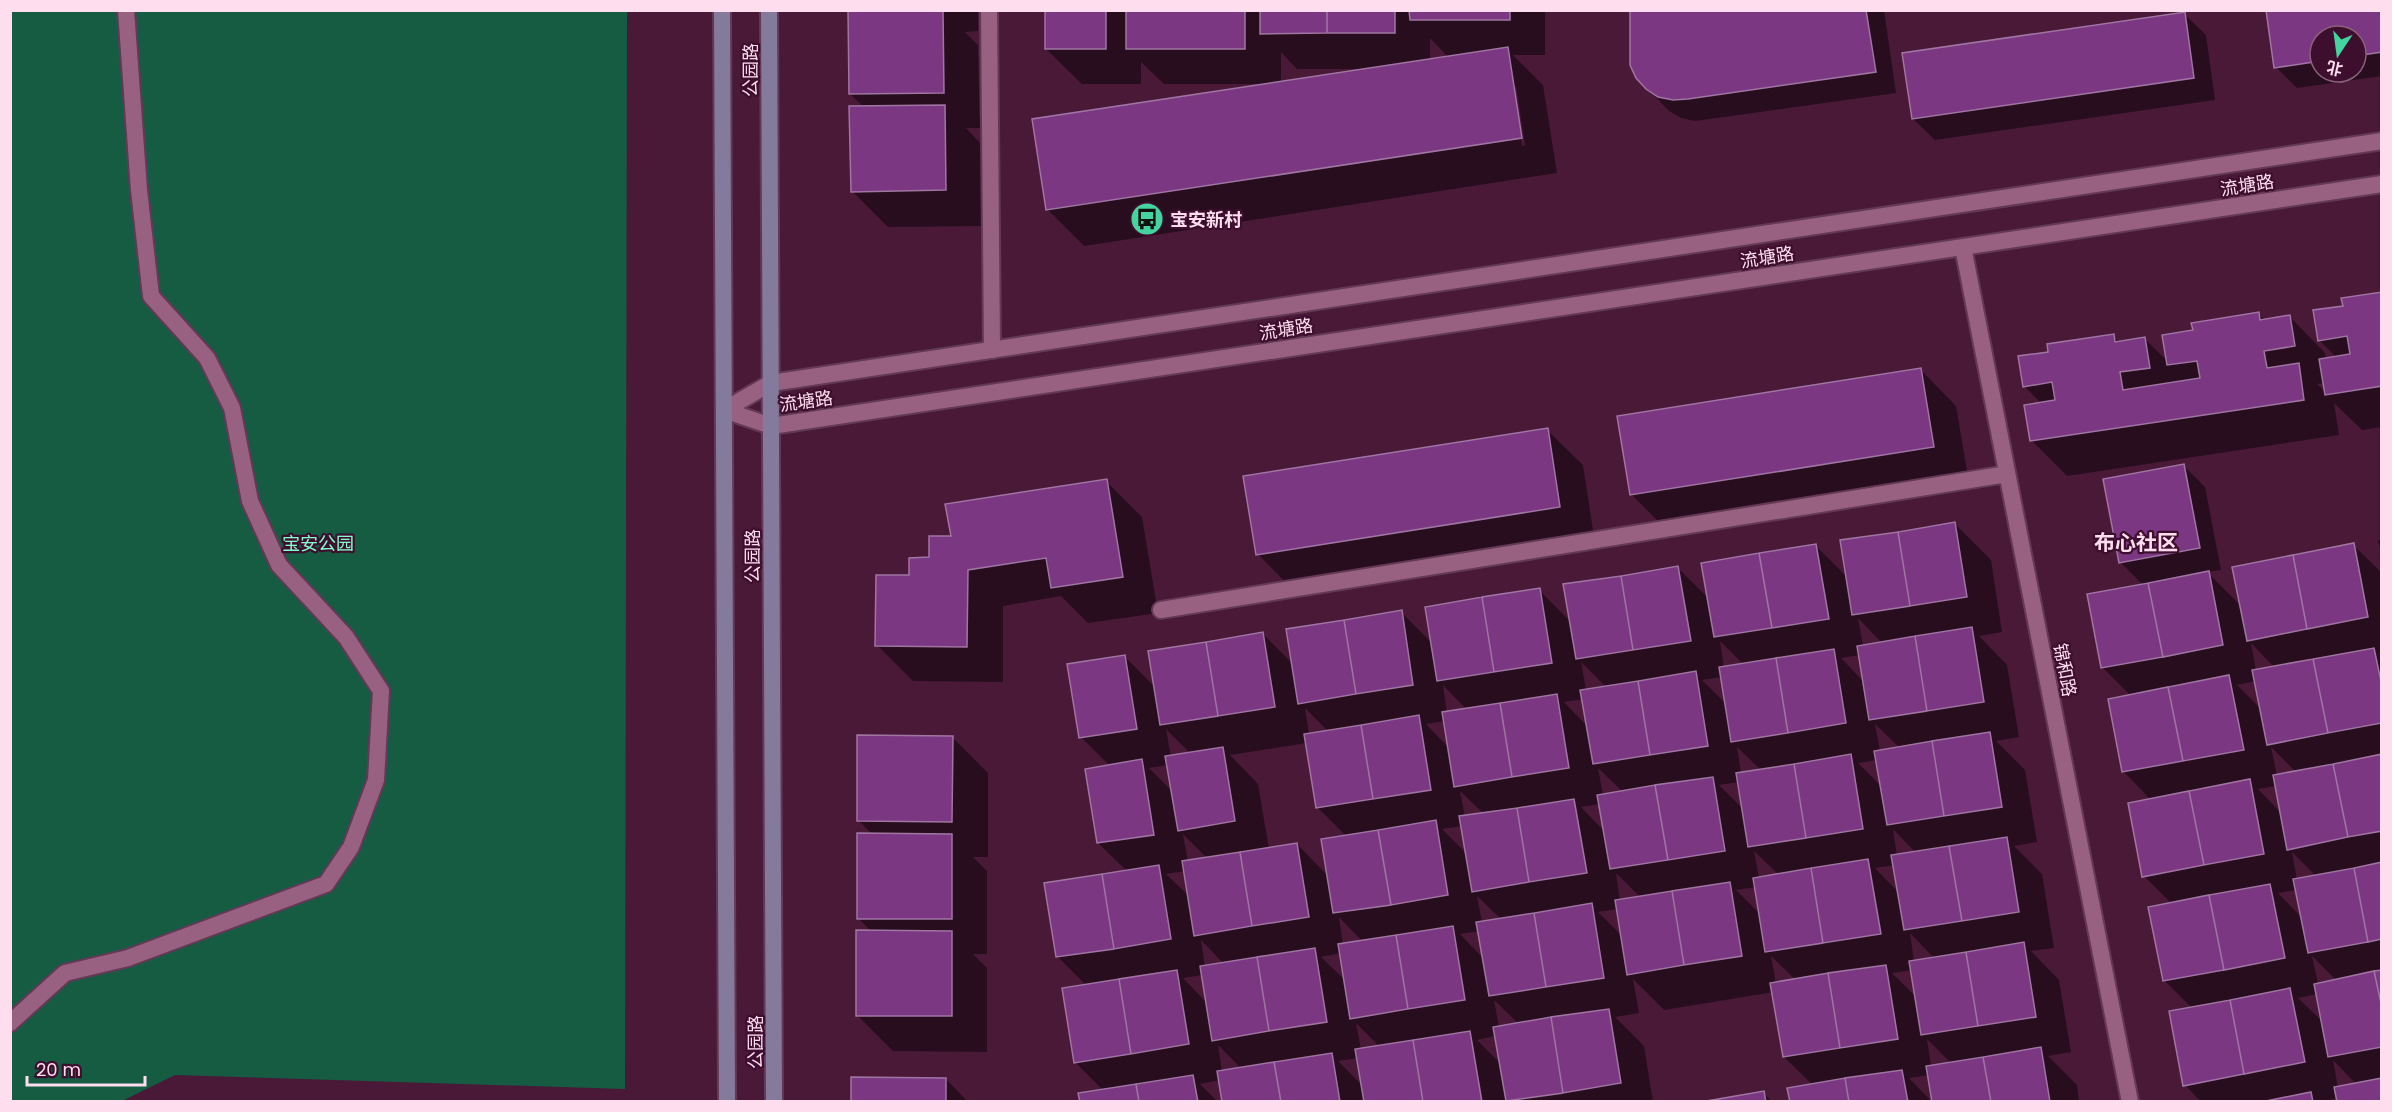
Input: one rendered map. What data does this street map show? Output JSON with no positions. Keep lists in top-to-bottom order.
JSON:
{
  "streets": {
    "main road": ["公园路"],
    "street": ["流塘路", "锦和路"]
  },
  "crossings": [
    ["公园路", "流塘路"],
    ["流塘路", "锦和路"]
  ],
  "districts": ["布心社区"],
  "parks": ["宝安公园"],
  "places": {
    "bus stop": ["宝安新村"]
  },
  "scale_bar": "20 m",
  "north": "bottom"
}
